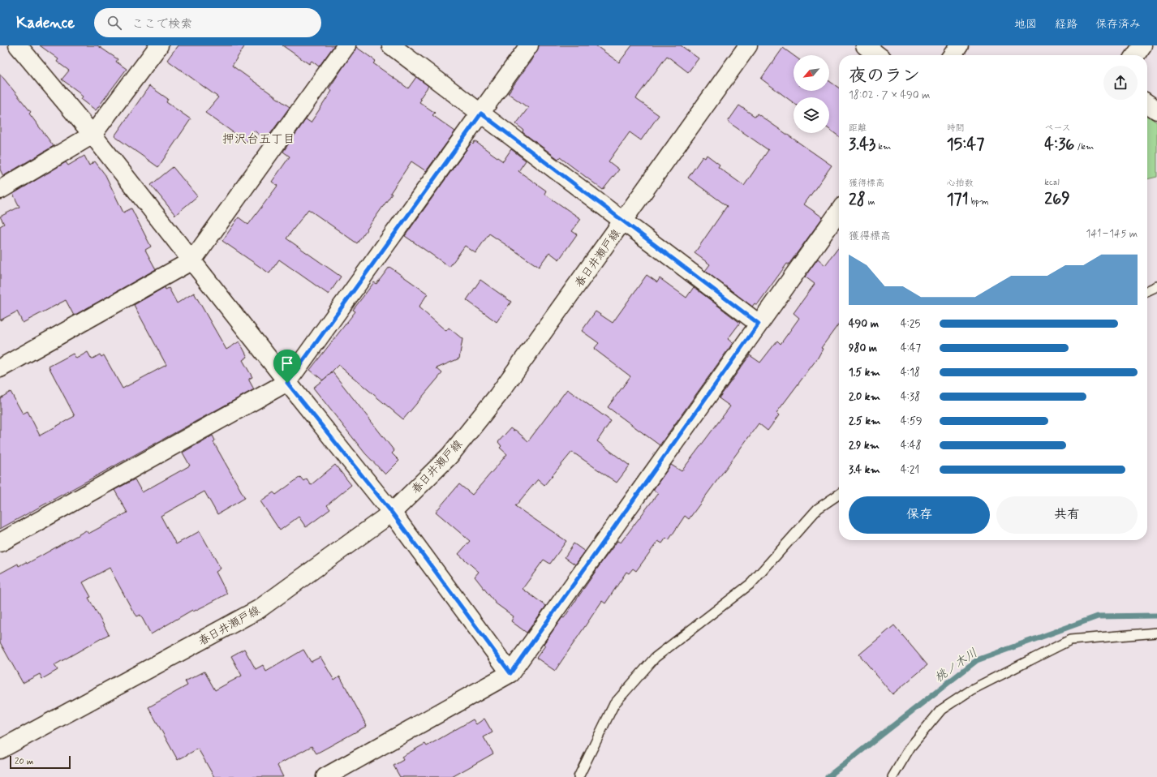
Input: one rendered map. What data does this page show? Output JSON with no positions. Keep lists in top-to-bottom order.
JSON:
{
  "streets": {
    "street": ["春日井瀬戸線"]
  },
  "districts": ["押沢台五丁目"],
  "water": ["桃ノ木川"],
  "scale_bar": "20 m",
  "north": "bottom left",
  "page": {
    "header": "Kadence",
    "search": "ここで検索",
    "nav": ["地図", "経路", "保存済み"],
    "heading": ["夜のラン", "18:02 · 7 × 490 m"],
    "stats": [
      ["距離", "3.43 km"],
      ["時間", "15:47"],
      ["ペース", "4:36 /km"],
      ["獲得標高", "28 m"],
      ["心拍数", "171 bpm"],
      ["kcal", "269"]
    ],
    "chart": ["獲得標高", "141–145 m"],
    "list": [
      {
        "name": "490 m",
        "note": "4:25"
      },
      {
        "name": "980 m",
        "note": "4:47"
      },
      {
        "name": "1.5 km",
        "note": "4:18"
      },
      {
        "name": "2.0 km",
        "note": "4:38"
      },
      {
        "name": "2.5 km",
        "note": "4:59"
      },
      {
        "name": "2.9 km",
        "note": "4:48"
      },
      {
        "name": "3.4 km",
        "note": "4:21"
      }
    ],
    "buttons": ["保存", "共有"],
    "scale": "20 m"
  }
}
